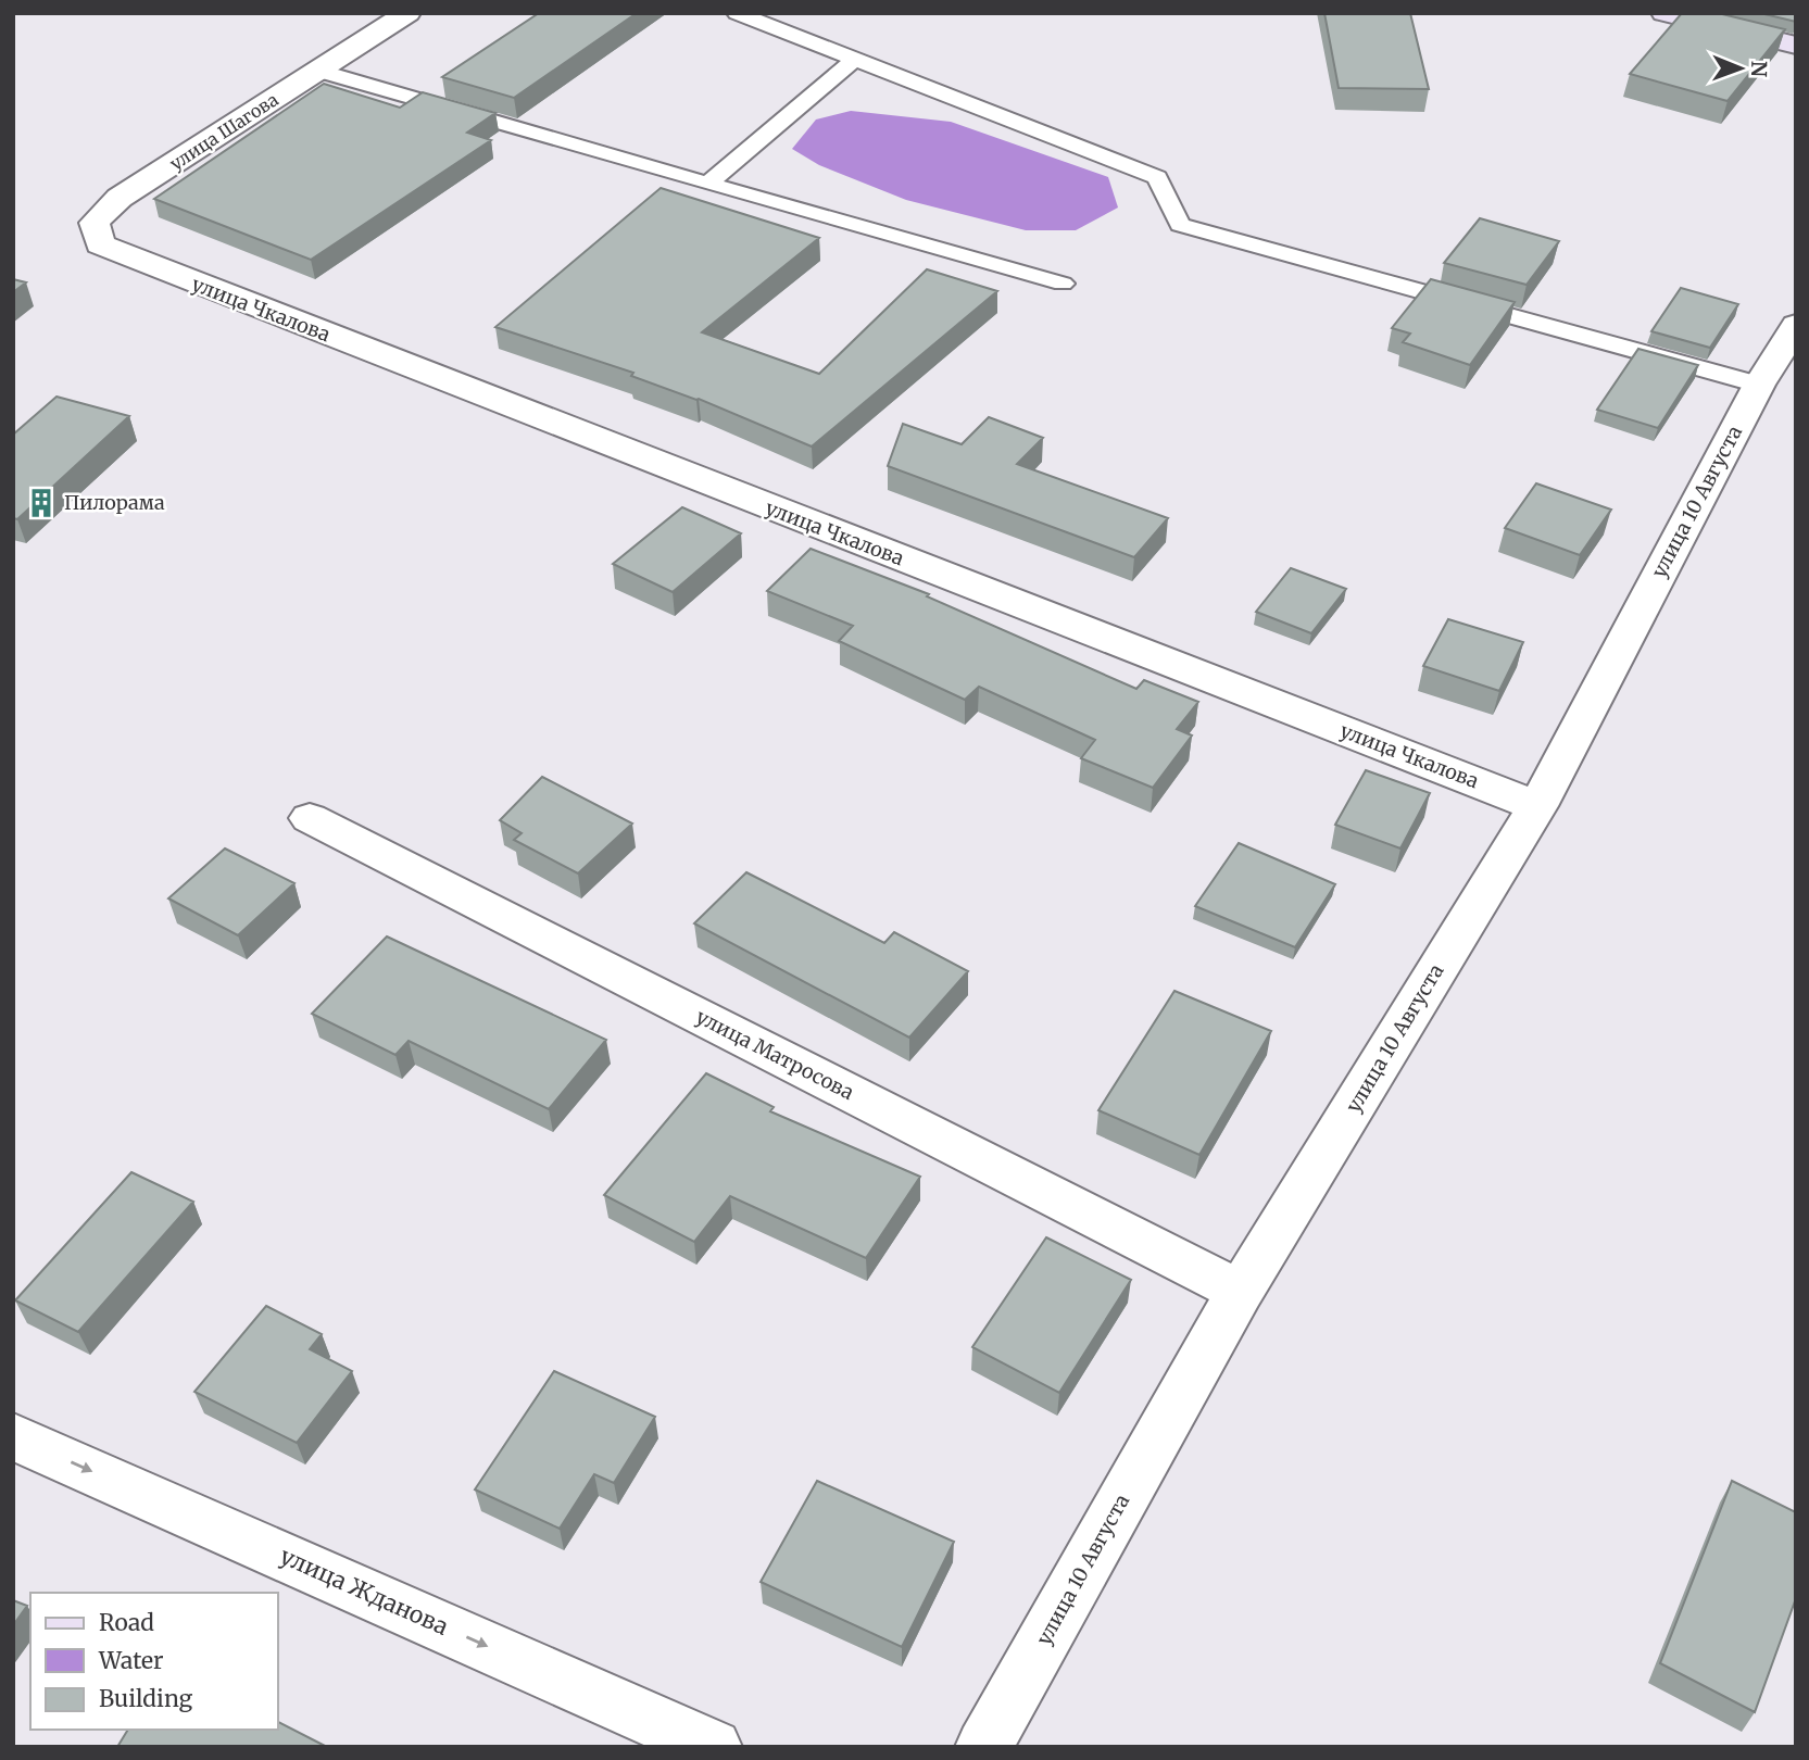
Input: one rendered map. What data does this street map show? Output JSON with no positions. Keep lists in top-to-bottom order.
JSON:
{
  "streets": {
    "street": [
      "улица Шагова",
      "улица Чкалова",
      "улица 10 Августа",
      "улица Матросова",
      "улица Жданова"
    ]
  },
  "crossings": [
    ["улица Шагова", "улица Чкалова"],
    ["улица Чкалова", "улица 10 Августа"],
    ["улица 10 Августа", "улица Матросова"]
  ],
  "one_way": ["улица Жданова"],
  "places": {
    "building": ["Пилорама"]
  },
  "legend": ["Road", "Water", "Building"],
  "north": "right"
}
